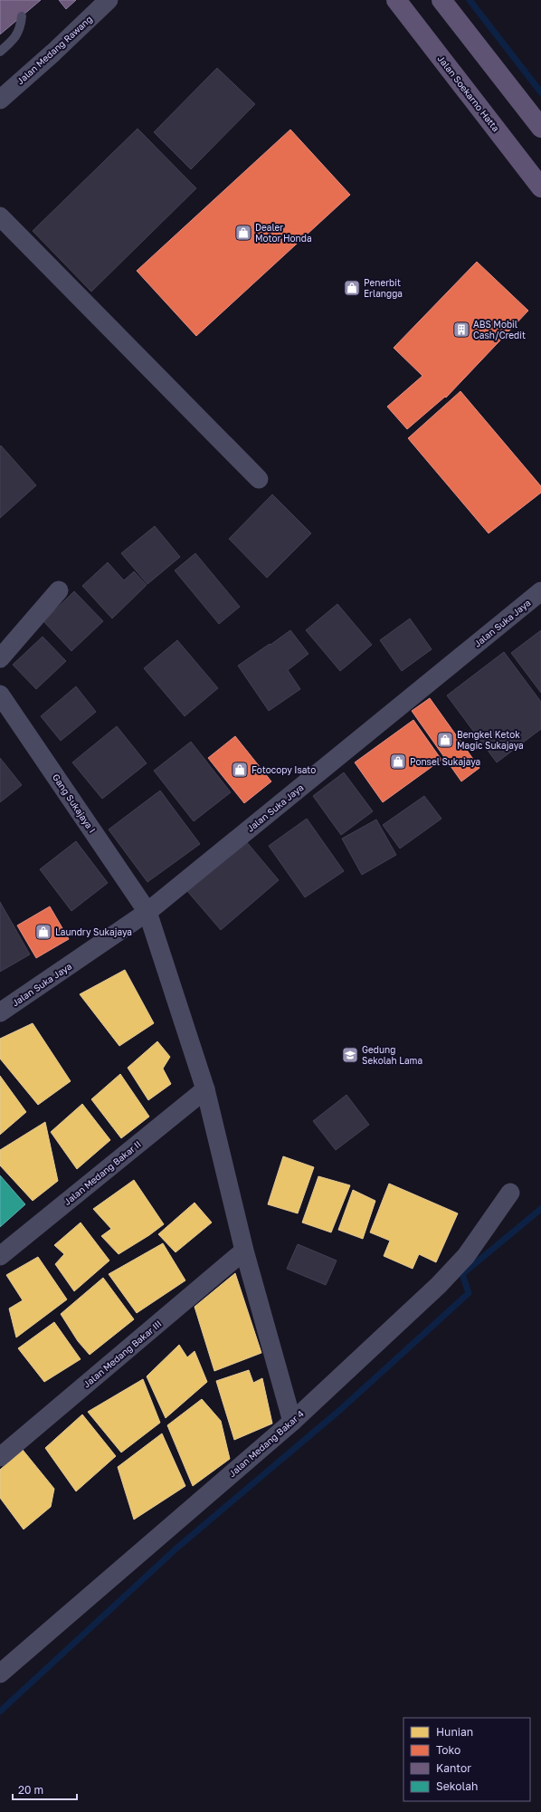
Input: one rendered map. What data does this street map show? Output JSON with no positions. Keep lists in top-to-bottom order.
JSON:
{
  "streets": {
    "main road": ["Jalan Soekarno Hatta"],
    "street": [
      "Jalan Medang Rawang",
      "Jalan Suka Jaya",
      "Gang Sukajaya I",
      "Jalan Medang Bakar II",
      "Jalan Medang Bakar III",
      "Jalan Medang Bakar 4"
    ]
  },
  "crossings": [
    ["Jalan Suka Jaya", "Gang Sukajaya I"],
    ["Gang Sukajaya I", "Jalan Medang Bakar II"],
    ["Gang Sukajaya I", "Jalan Medang Bakar III"],
    ["Gang Sukajaya I", "Jalan Medang Bakar 4"]
  ],
  "places": {
    "shop": [
      "Dealer Motor Honda",
      "Penerbit Erlangga",
      "Bengkel Ketok Magic Sukajaya",
      "Ponsel Sukajaya",
      "Fotocopy Isato",
      "Laundry Sukajaya"
    ],
    "building": ["ABS Mobil Cash/Credit"],
    "school or university": ["Gedung Sekolah Lama"]
  },
  "legend": [
    "Hunian",
    "Toko",
    "Kantor",
    "Sekolah"
  ],
  "scale_bar": "20 m"
}
